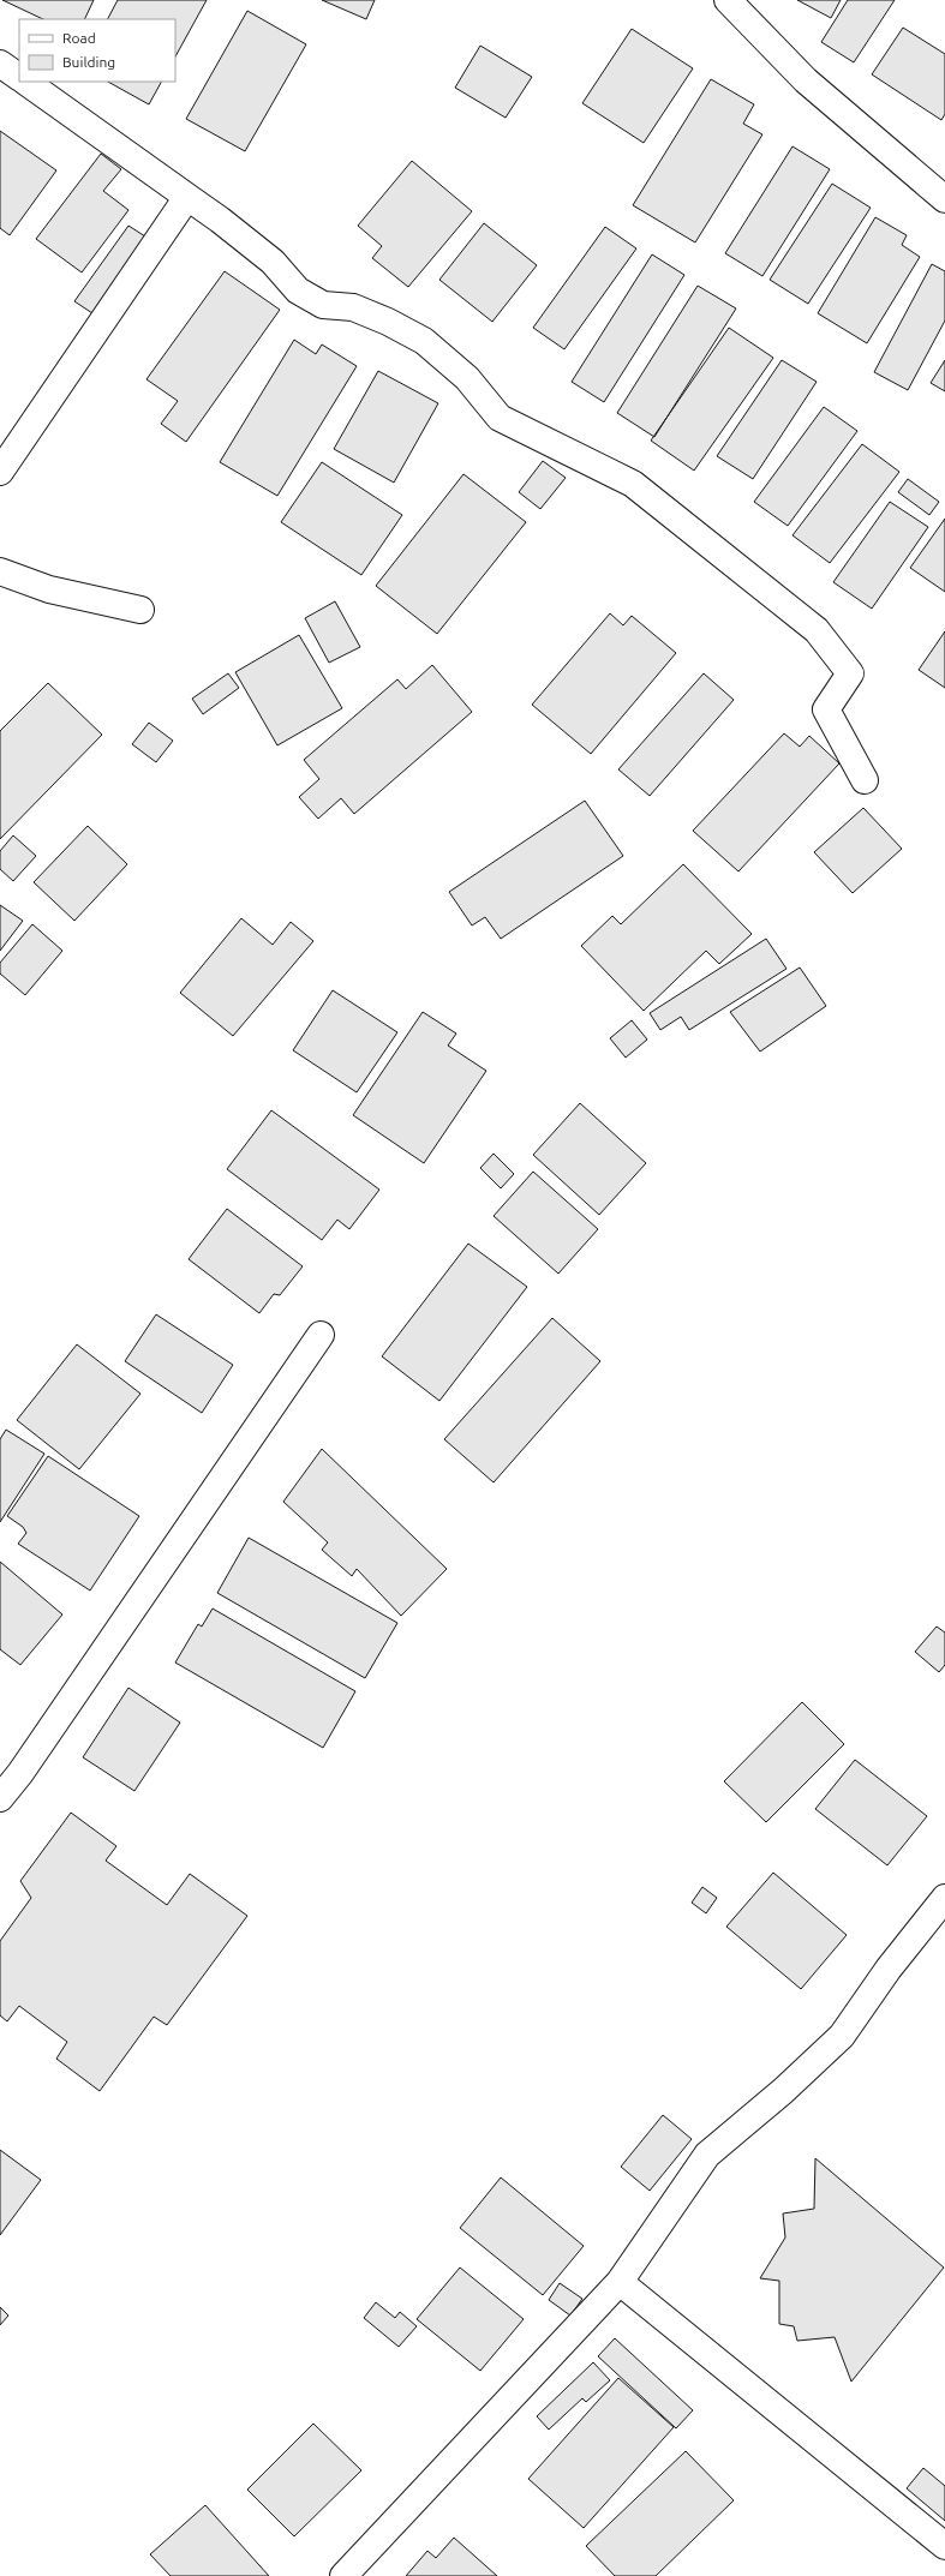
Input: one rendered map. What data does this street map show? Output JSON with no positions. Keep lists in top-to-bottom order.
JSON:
{
  "legend": ["Road", "Building"]
}
